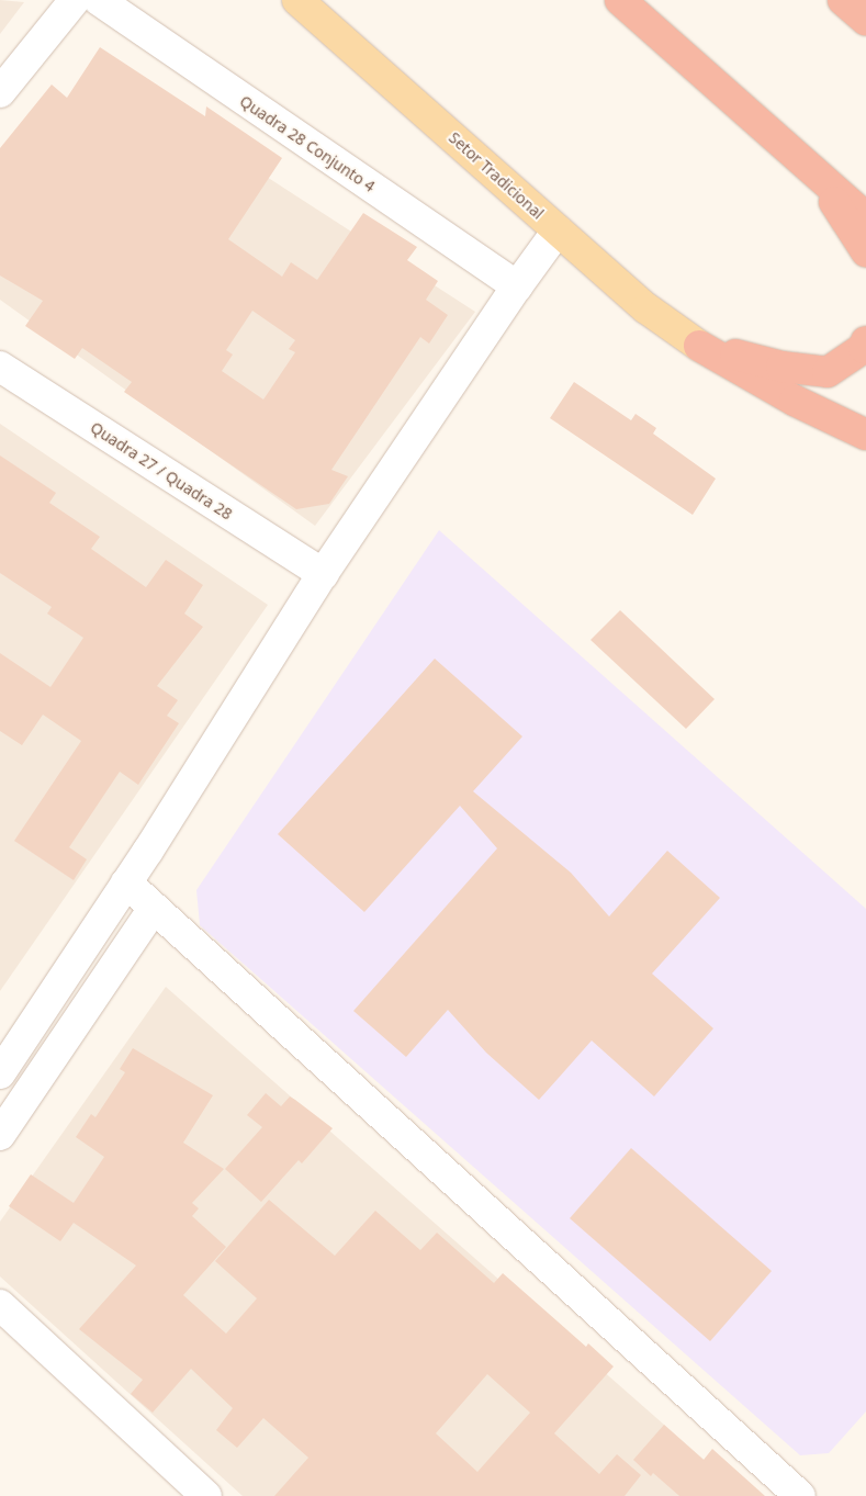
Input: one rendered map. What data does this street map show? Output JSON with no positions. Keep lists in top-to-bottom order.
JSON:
{
  "streets": {
    "main road": ["Setor Tradicional"],
    "street": ["Quadra 28 Conjunto 4", "Quadra 27 / Quadra 28"]
  }
}
